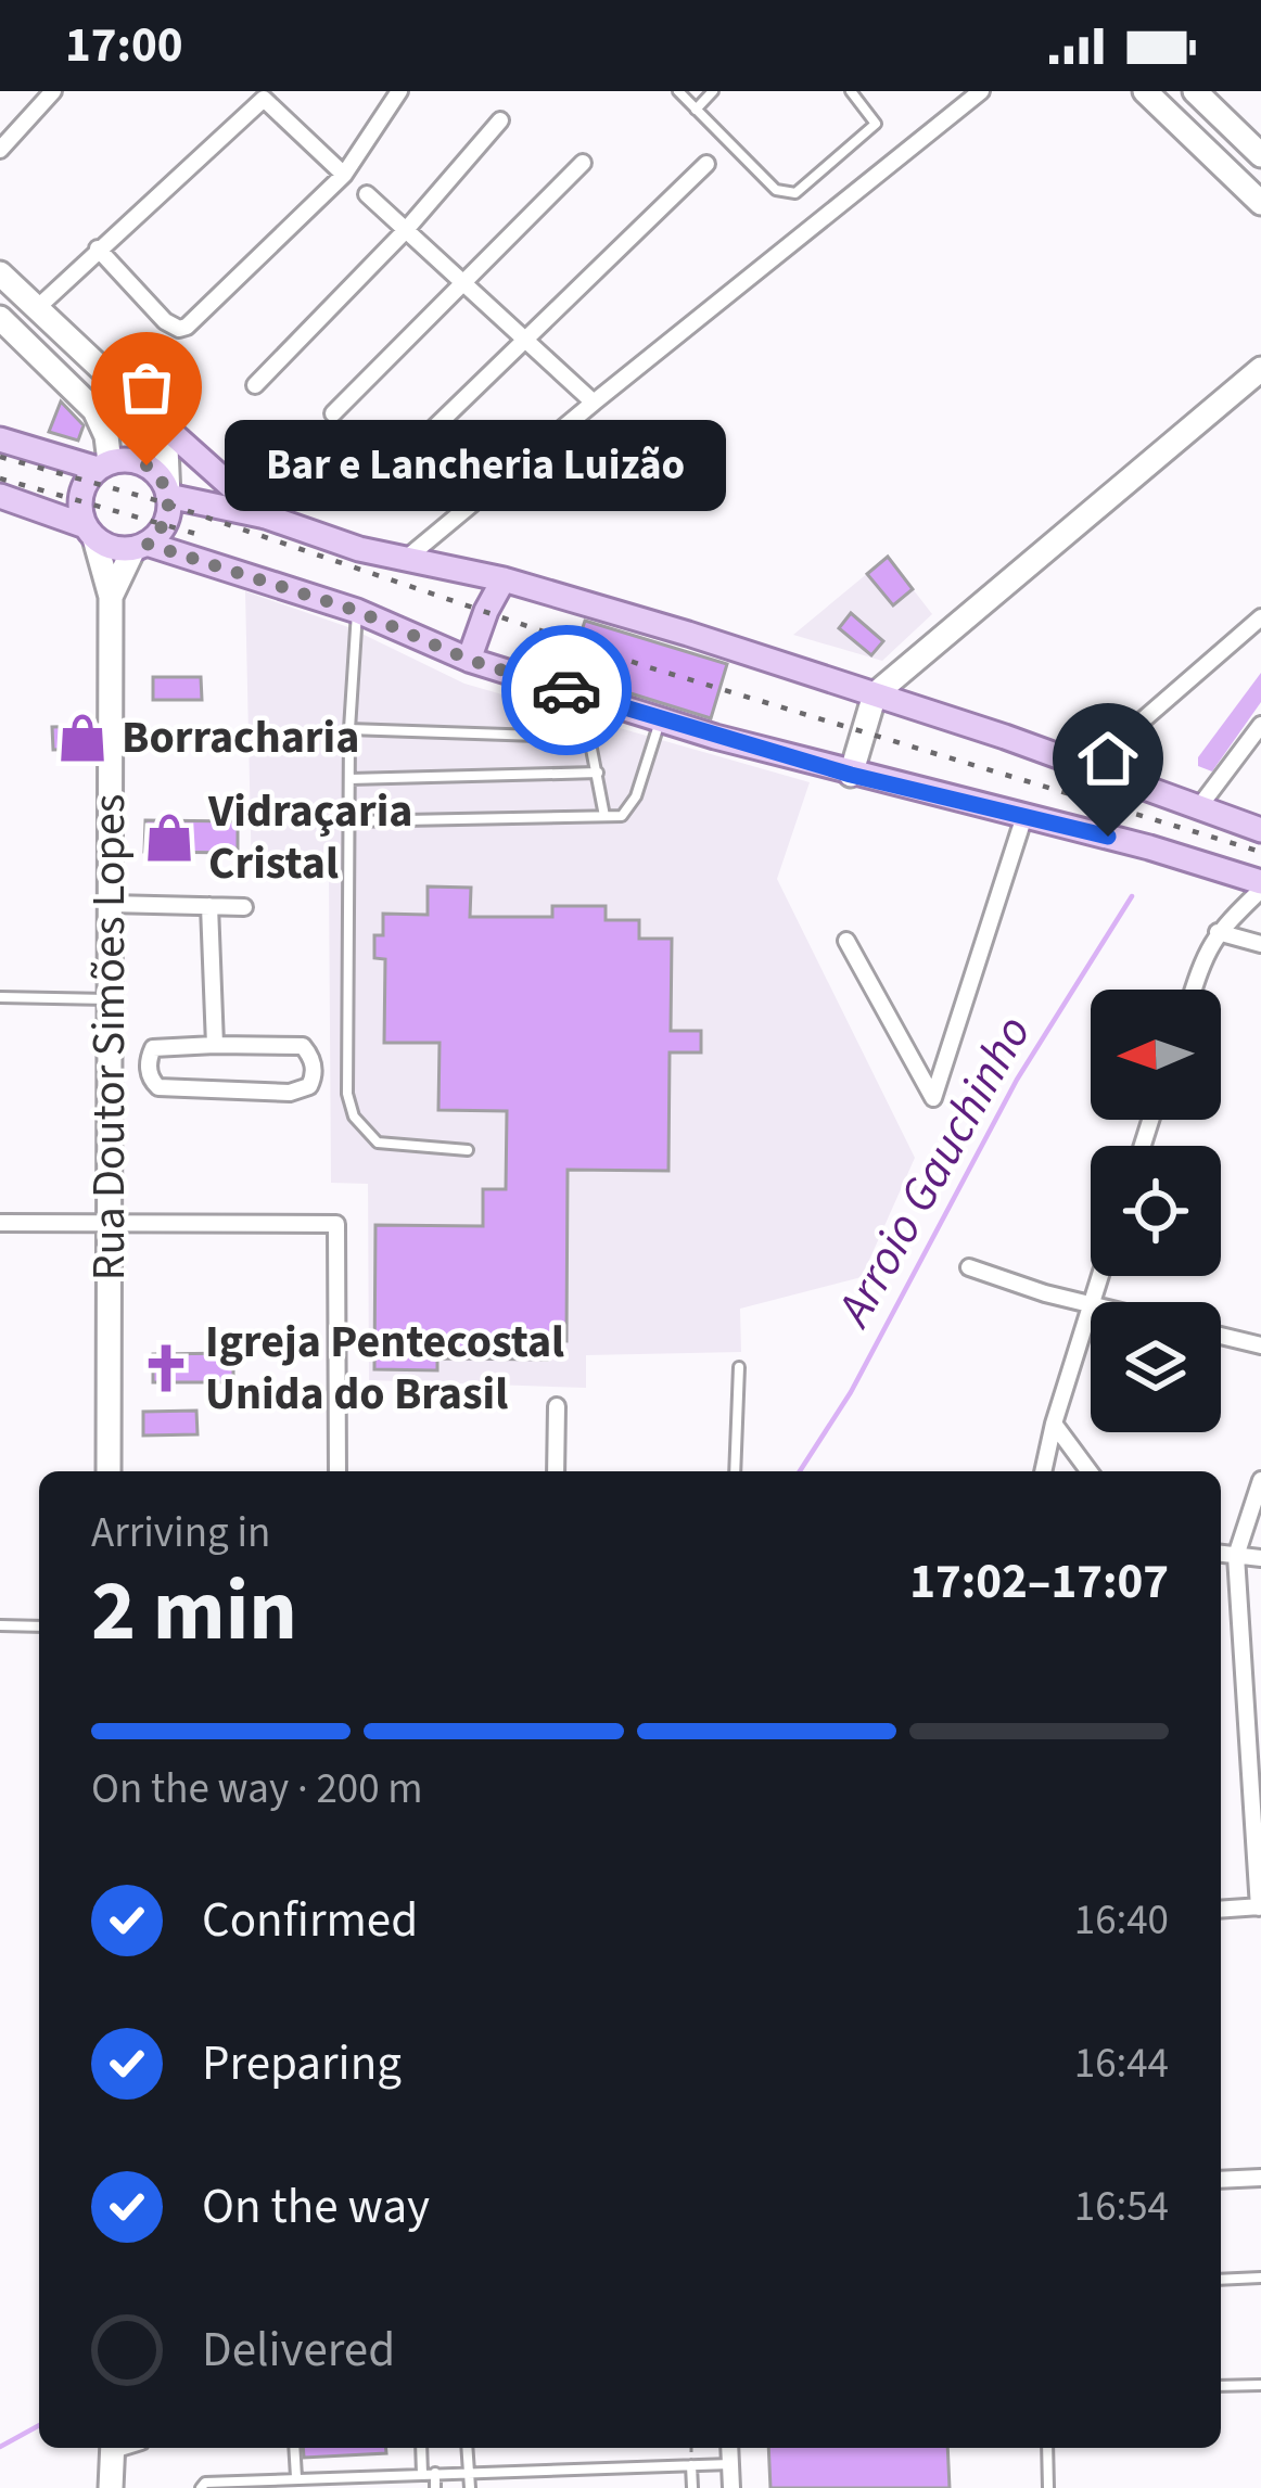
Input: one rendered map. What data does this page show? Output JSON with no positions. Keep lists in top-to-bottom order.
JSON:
{
  "streets": {
    "main road": ["Rua Doutor Simões Lopes"]
  },
  "water": ["Arroio Gauchinho"],
  "places": {
    "other": ["Bar e Lancheria Luizão"],
    "shop": ["Borracharia", "Vidraçaria Cristal"],
    "church": ["Igreja Pentecostal Unida do Brasil"]
  },
  "north": "left",
  "page": {
    "status": "17:00",
    "bubble": "Bar e Lancheria Luizão",
    "heading": ["2 min", "Arriving in", "17:02–17:07"],
    "bar": "On the way · 200 m",
    "list": [
      ["Confirmed", "16:40"],
      ["Preparing", "16:44"],
      ["On the way", "16:54"],
      "Delivered"
    ]
  }
}
